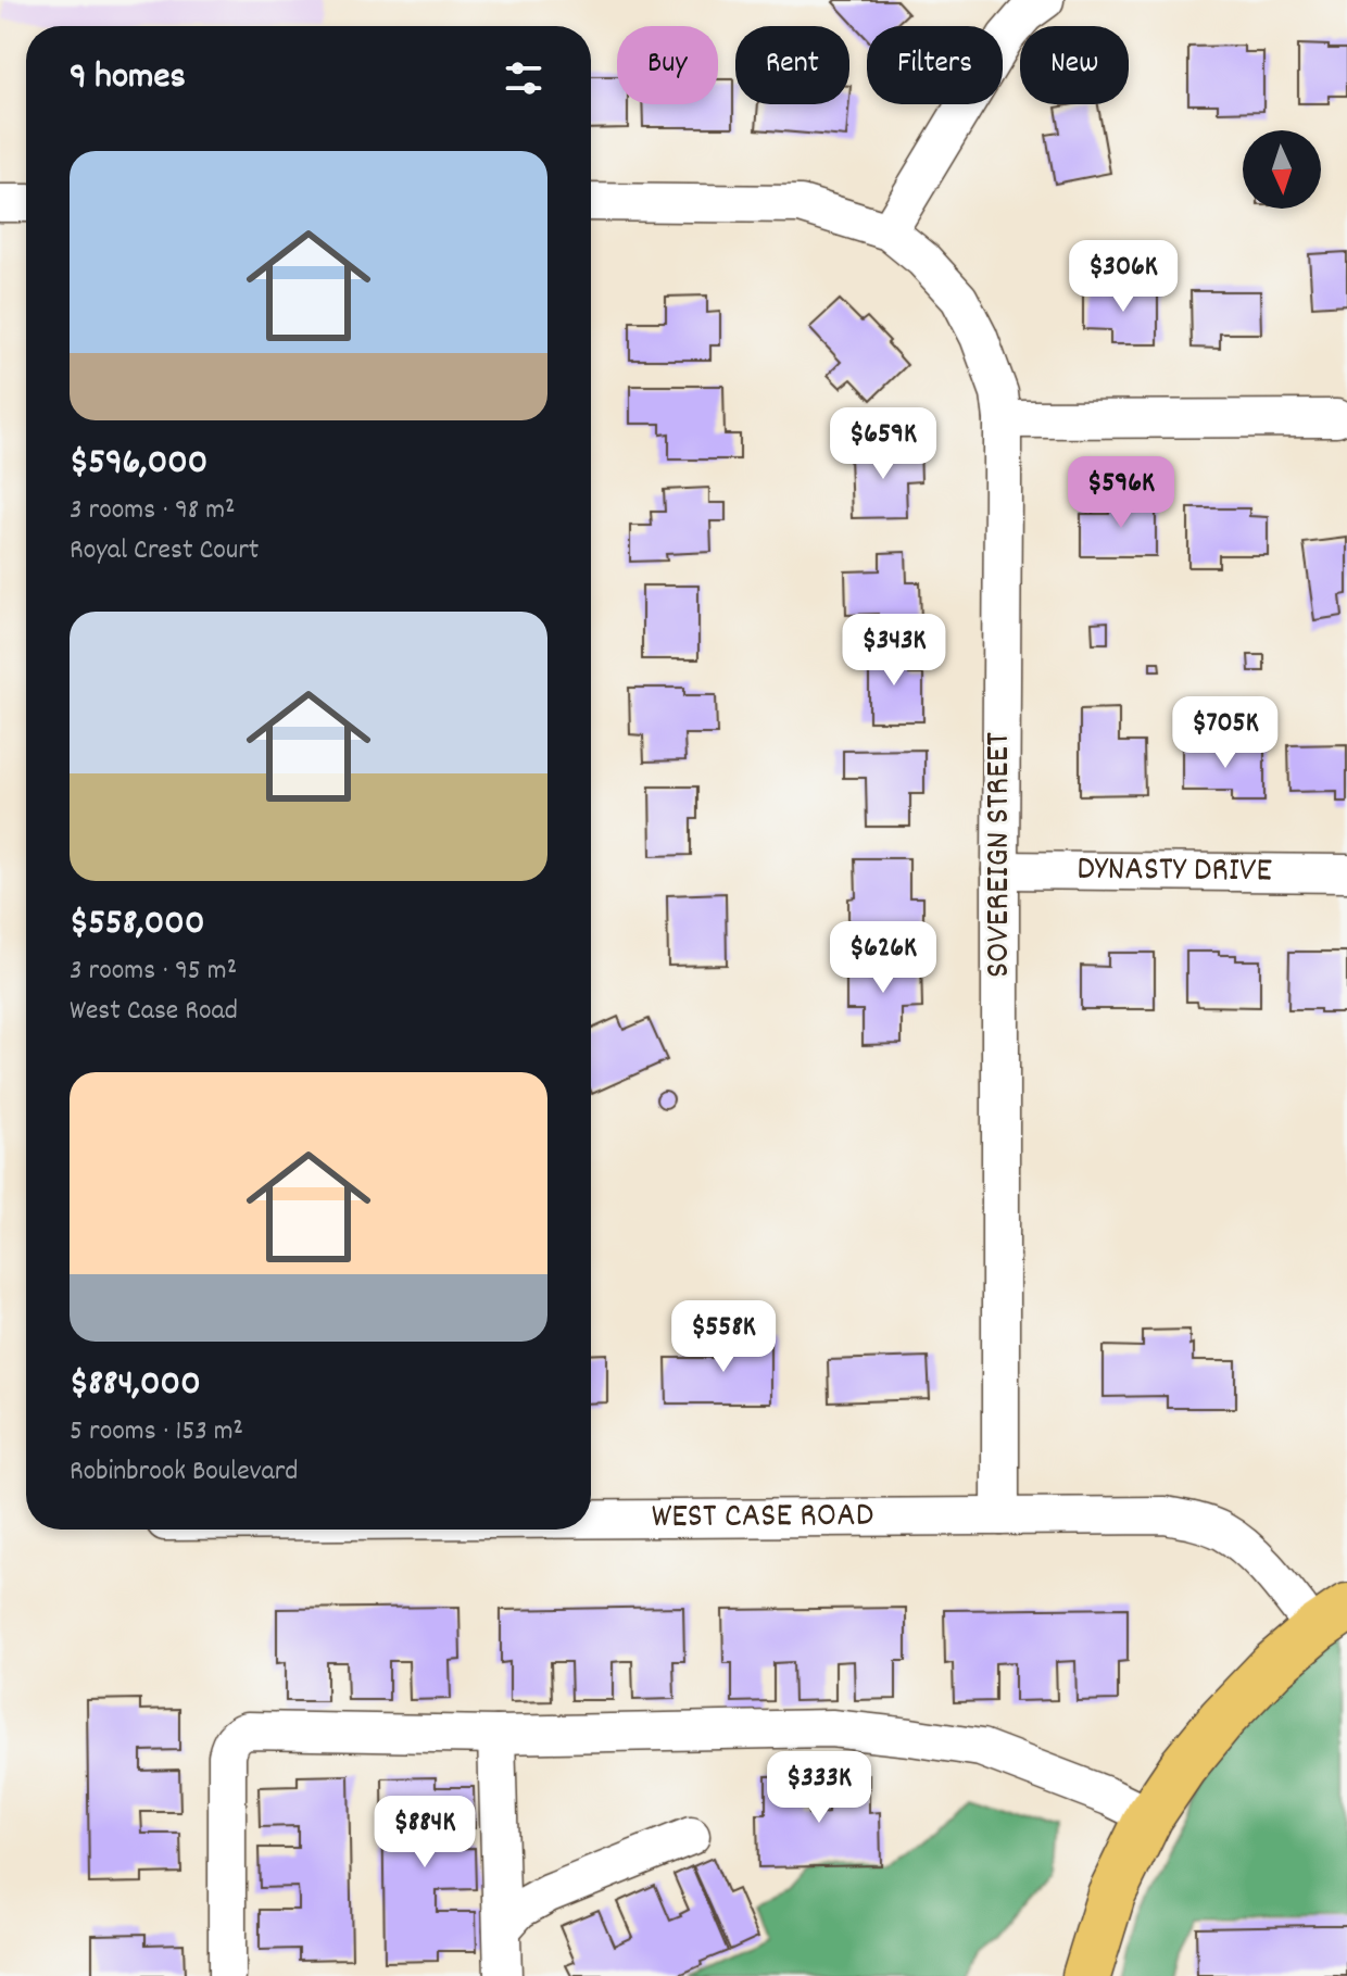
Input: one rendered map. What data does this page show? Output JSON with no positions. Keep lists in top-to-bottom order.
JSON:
{
  "streets": {
    "main road": ["WEST CASE ROAD"],
    "street": ["SOVEREIGN STREET", "DYNASTY DRIVE"]
  },
  "crossings": [
    ["SOVEREIGN STREET", "DYNASTY DRIVE"],
    ["SOVEREIGN STREET", "WEST CASE ROAD"]
  ],
  "north": "bottom",
  "page": {
    "chip": [
      "Buy",
      "Rent",
      "Filters",
      "New"
    ],
    "heading": "9 homes",
    "list": [
      {
        "name": "$596,000",
        "note": "3 rooms · 98 m² · Royal Crest Court"
      },
      {
        "name": "$558,000",
        "note": "3 rooms · 95 m² · West Case Road"
      },
      {
        "name": "$884,000",
        "note": "5 rooms · 153 m² · Robinbrook Boulevard"
      }
    ],
    "price": [
      "$306K",
      "$659K",
      "$596K",
      "$343K",
      "$705K",
      "$626K",
      "$558K",
      "$333K",
      "$884K"
    ]
  }
}
